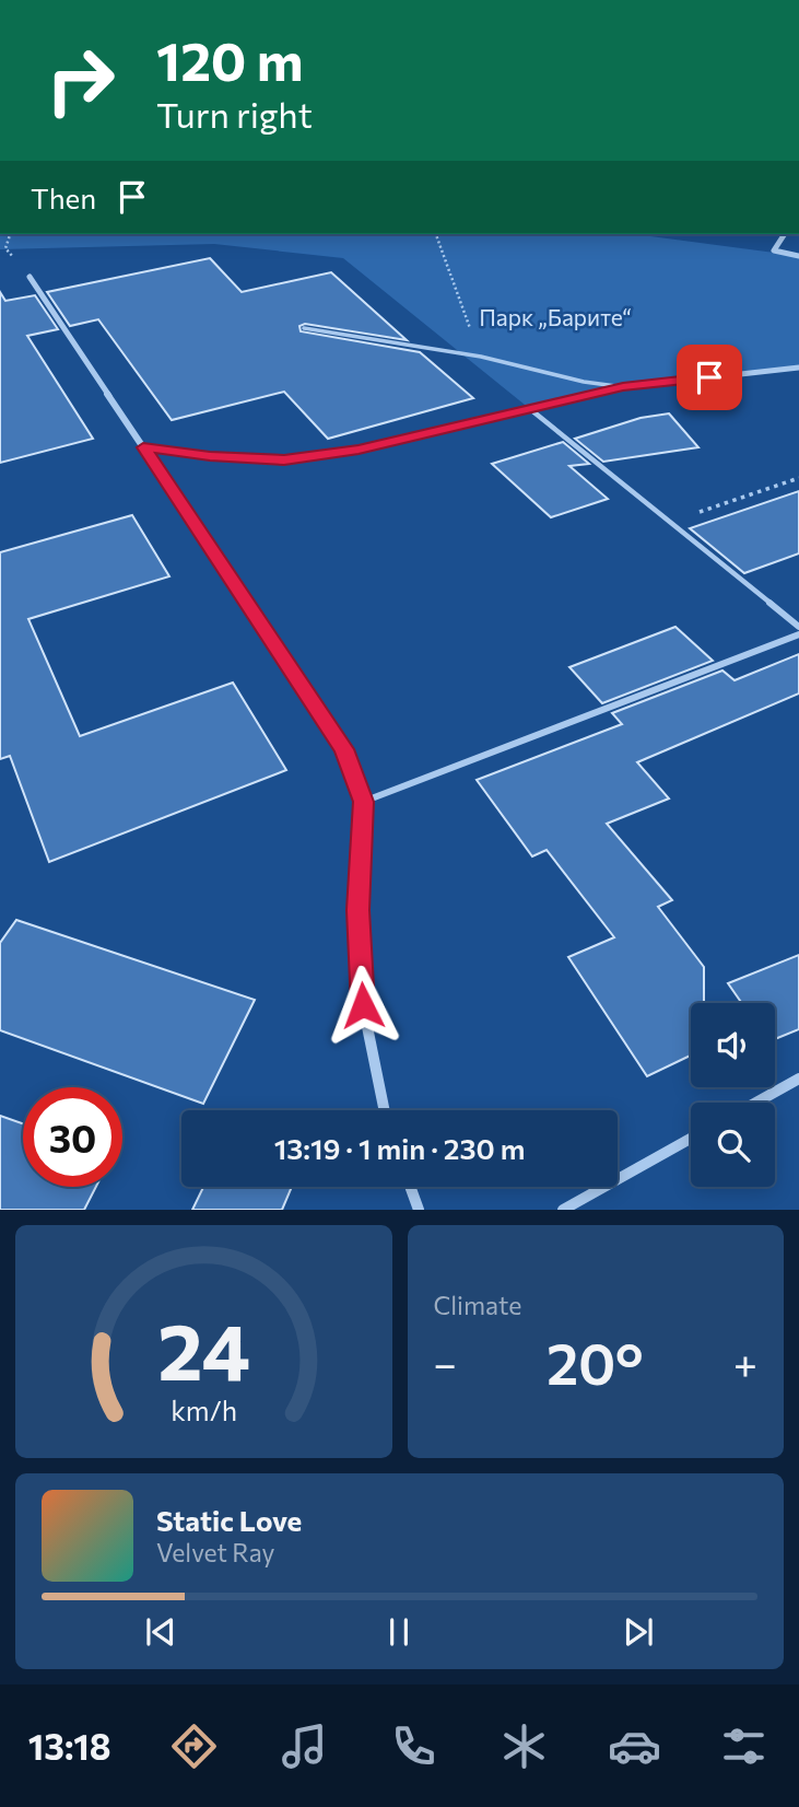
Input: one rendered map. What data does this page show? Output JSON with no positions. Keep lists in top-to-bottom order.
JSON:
{
  "parks": ["Парк „Барите“"],
  "page": {
    "turn": ["120 m", "Turn right"],
    "then": "Then",
    "limit": "30",
    "trip": "13:19 · 1 min · 230 m",
    "tile": "Climate",
    "heat": ["−", "20°", "+"],
    "song": ["Static Love", "Velvet Ray"],
    "tabs": "13:18",
    "gauge": ["24", "km/h"]
  }
}
